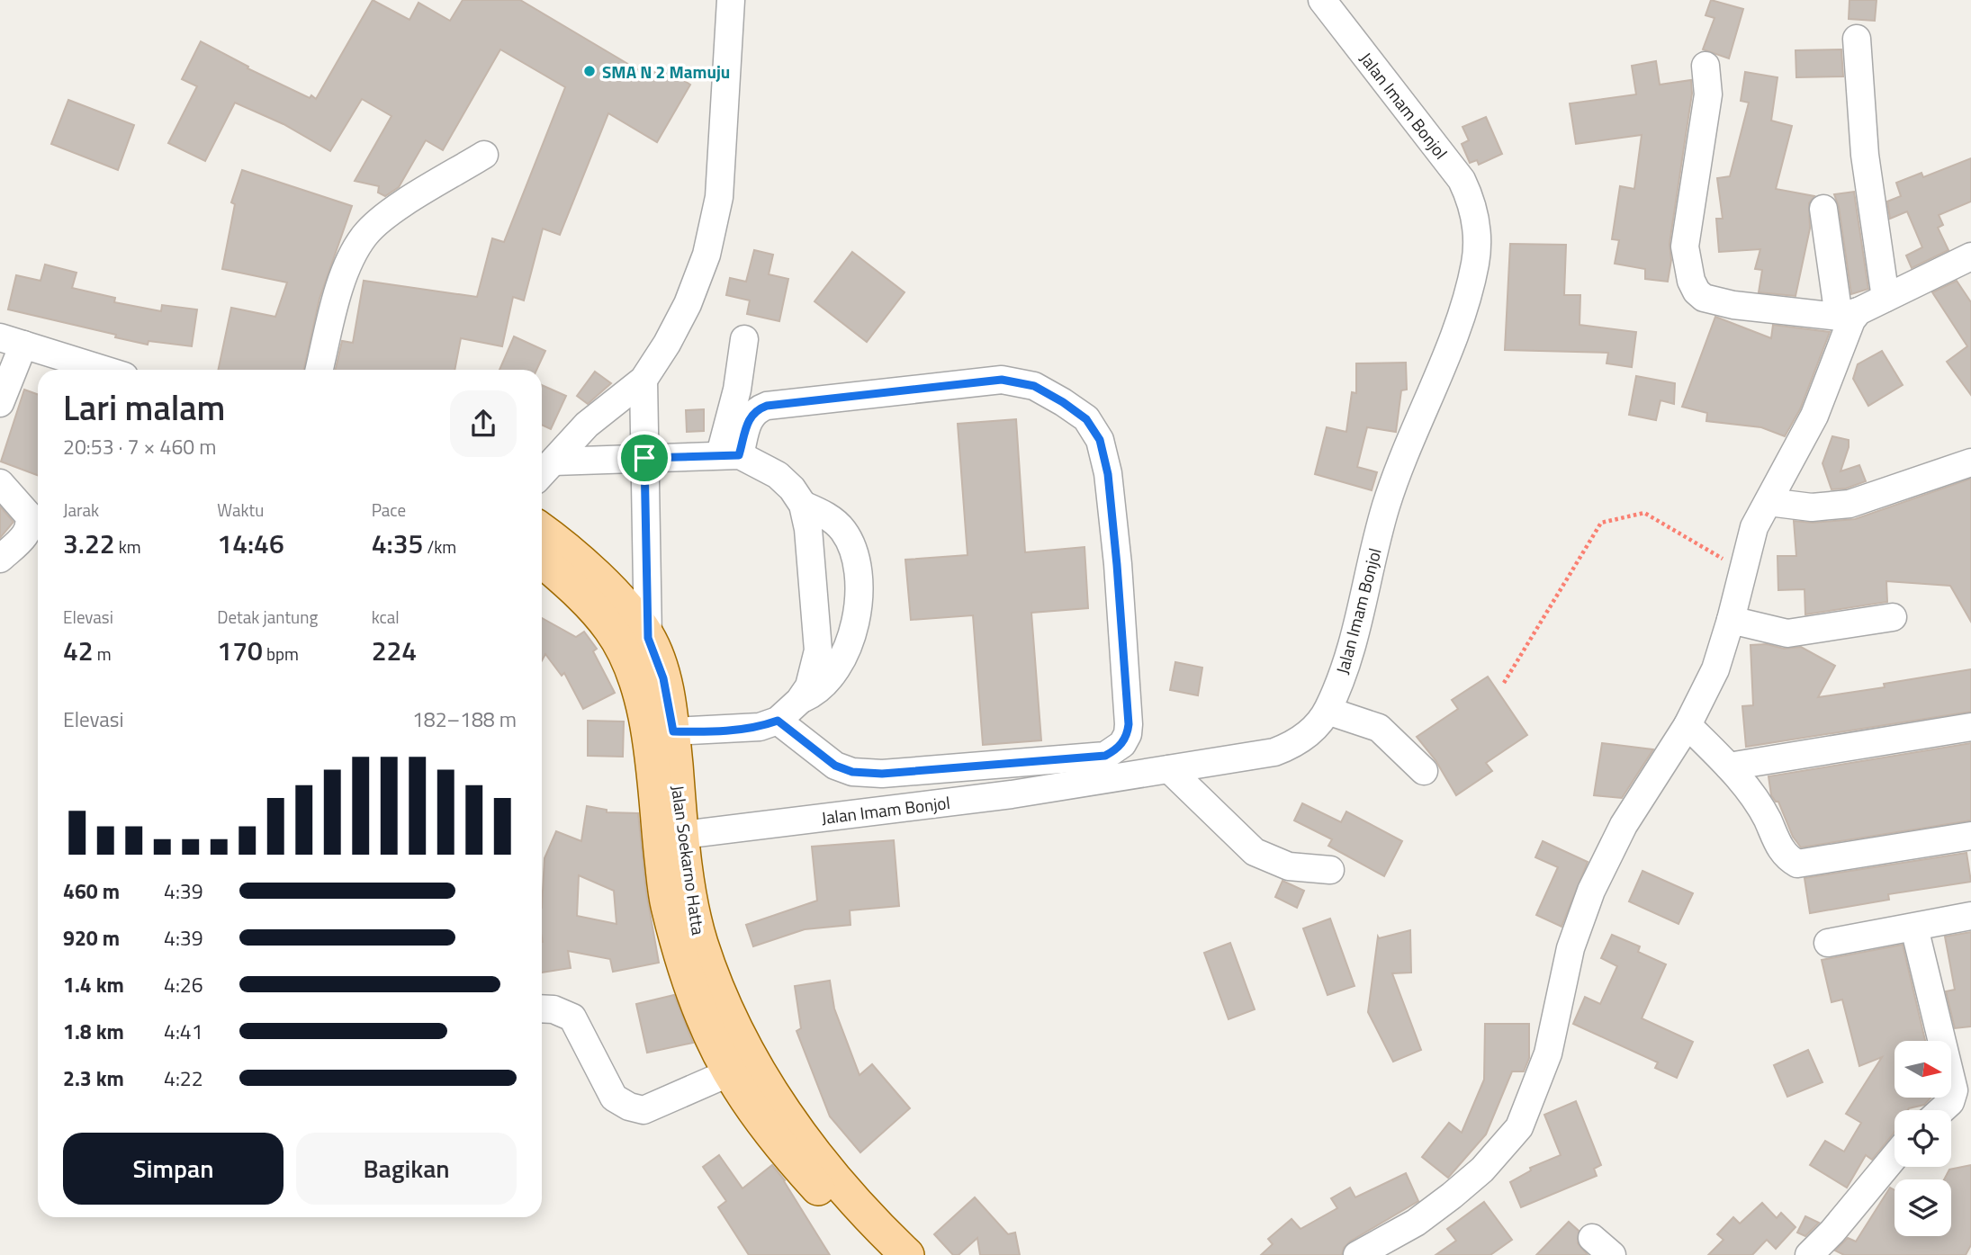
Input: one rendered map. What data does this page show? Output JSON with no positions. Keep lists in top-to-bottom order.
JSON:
{
  "streets": {
    "main road": ["Jalan Soekarno Hatta"],
    "street": ["Jalan Imam Bonjol"]
  },
  "crossings": [
    ["Jalan Imam Bonjol", "Jalan Soekarno Hatta"]
  ],
  "places": ["SMA N 2 Mamuju"],
  "north": "right",
  "page": {
    "heading": ["Lari malam", "20:53 · 7 × 460 m"],
    "stats": [
      ["Jarak", "3.22 km"],
      ["Waktu", "14:46"],
      ["Pace", "4:35 /km"],
      ["Elevasi", "42 m"],
      ["Detak jantung", "170 bpm"],
      ["kcal", "224"]
    ],
    "chart": ["Elevasi", "182–188 m"],
    "list": [
      {
        "name": "460 m",
        "note": "4:39"
      },
      {
        "name": "920 m",
        "note": "4:39"
      },
      {
        "name": "1.4 km",
        "note": "4:26"
      },
      {
        "name": "1.8 km",
        "note": "4:41"
      },
      {
        "name": "2.3 km",
        "note": "4:22"
      }
    ],
    "buttons": ["Simpan", "Bagikan"]
  }
}
